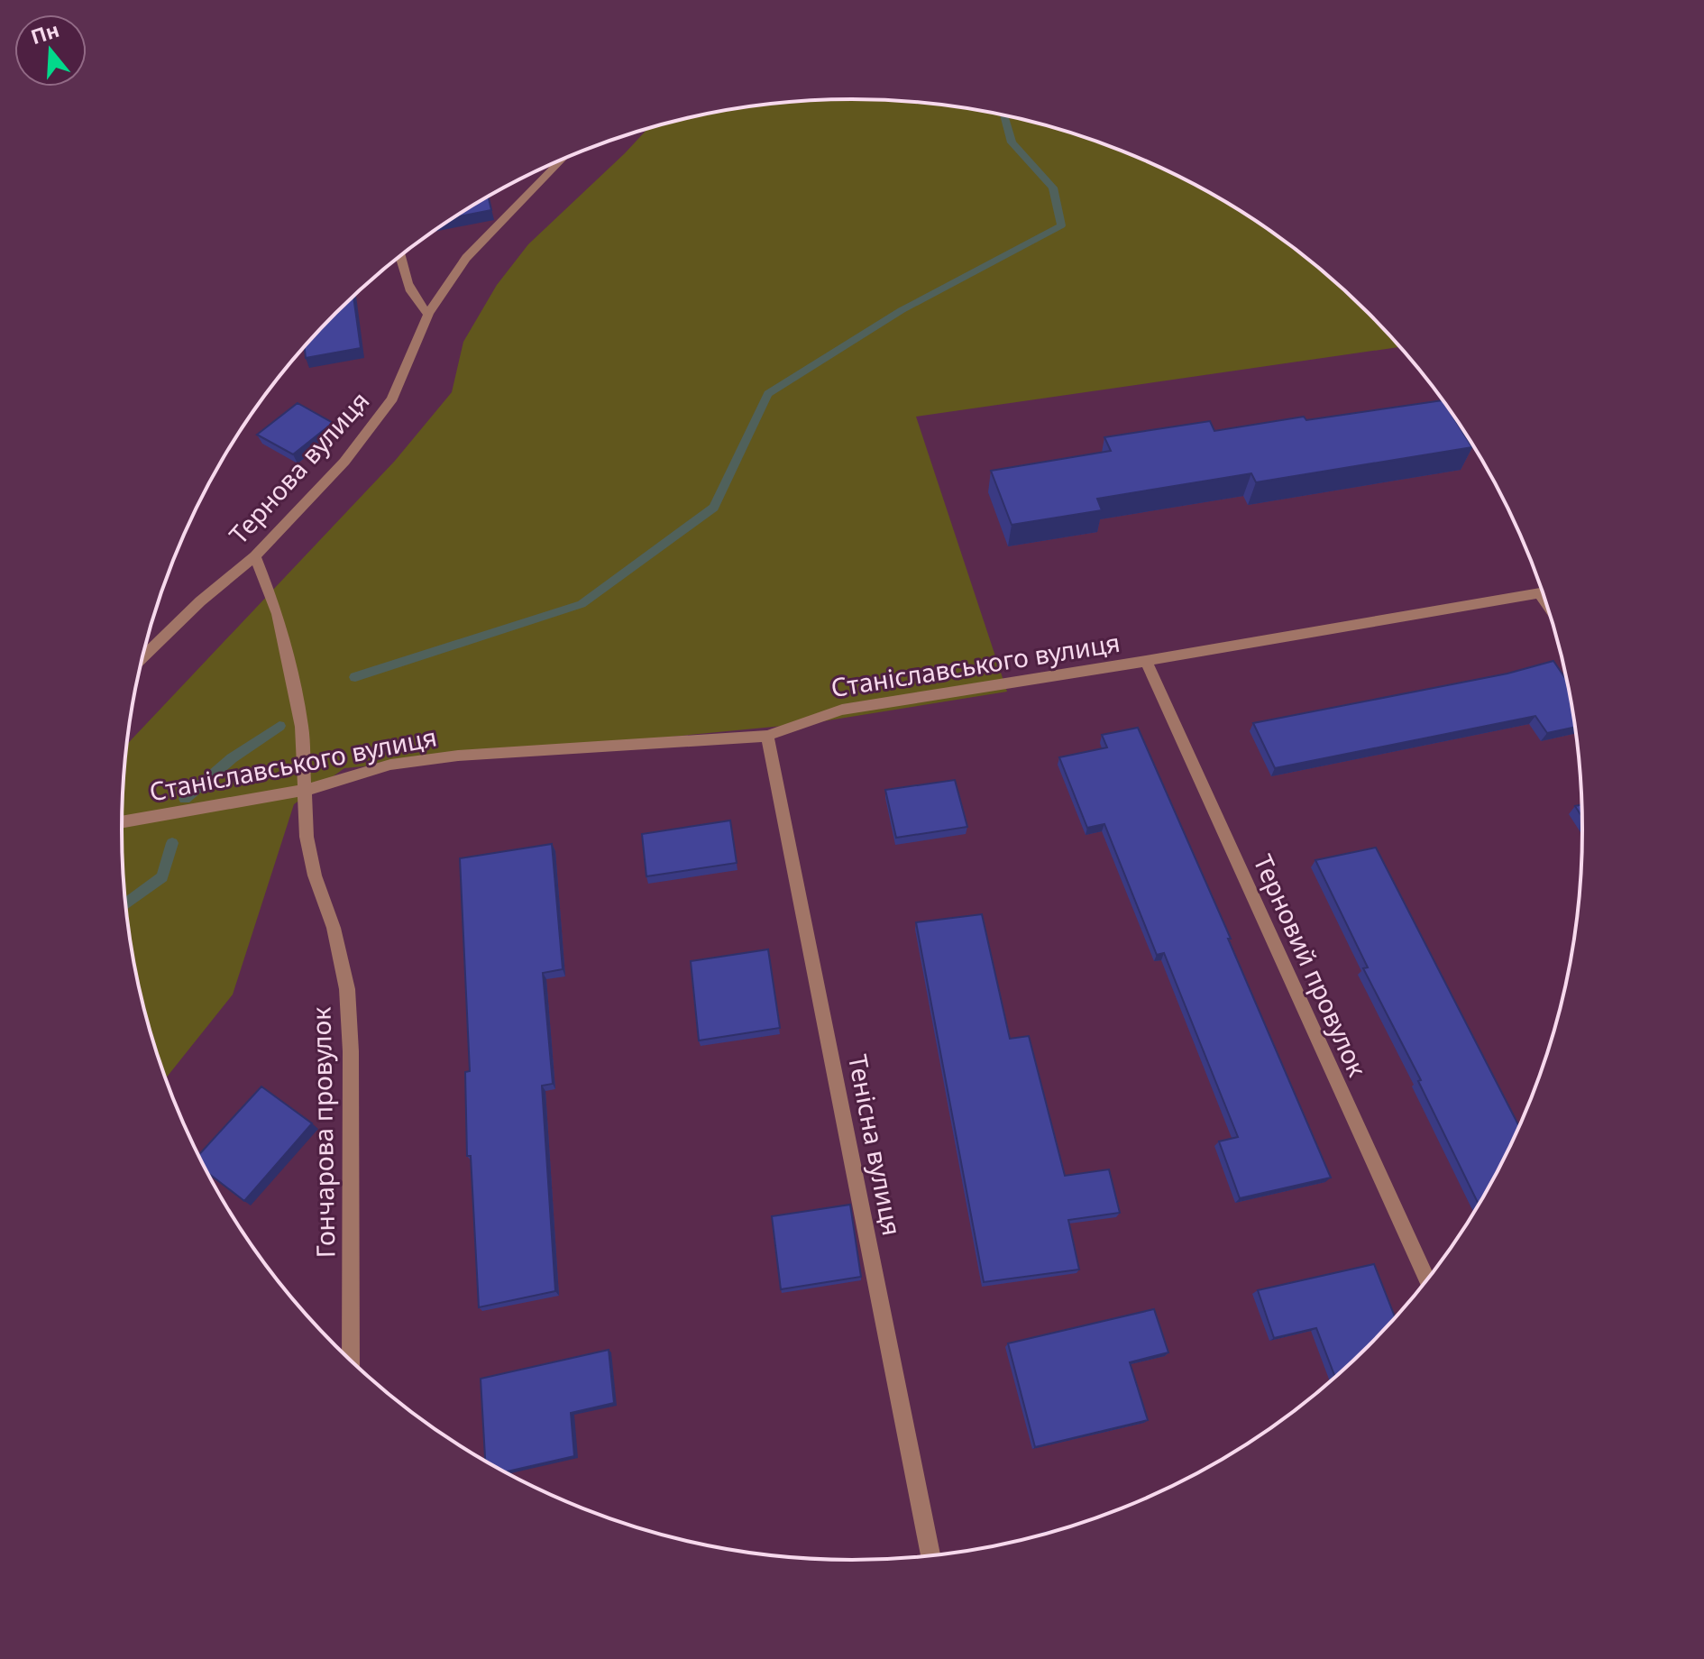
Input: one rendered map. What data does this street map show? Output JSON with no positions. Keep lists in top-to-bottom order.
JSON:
{
  "streets": {
    "street": [
      "Тернова вулиця",
      "Станіславського вулиця",
      "Терновий провулок",
      "Гончарова провулок",
      "Тенісна вулиця"
    ]
  },
  "crossings": [
    ["Тернова вулиця", "Гончарова провулок"],
    ["Станіславського вулиця", "Терновий провулок"],
    ["Станіславського вулиця", "Гончарова провулок"],
    ["Станіславського вулиця", "Тенісна вулиця"]
  ],
  "north": "top"
}
